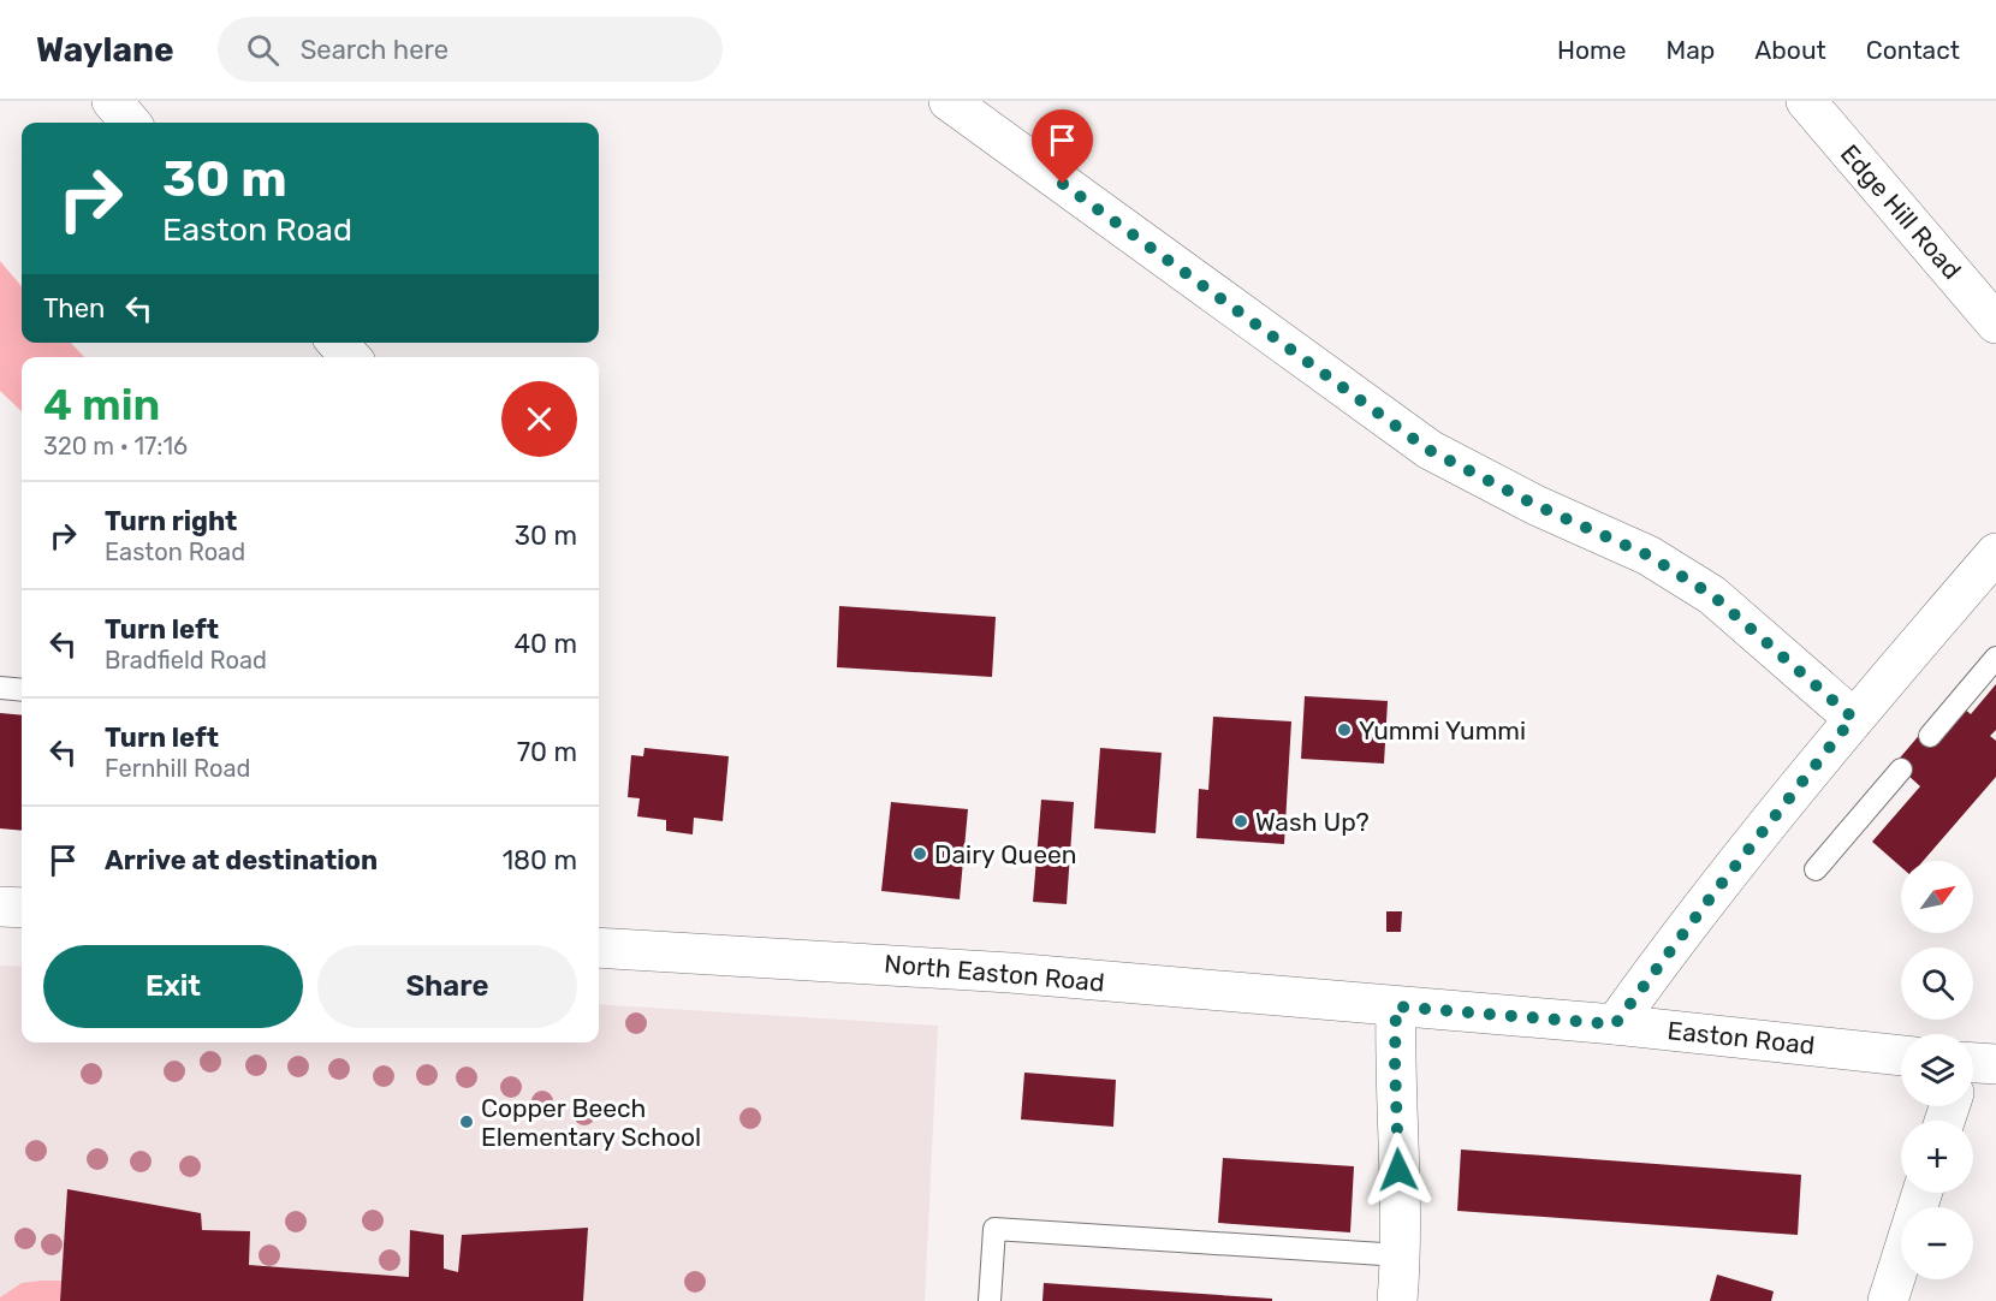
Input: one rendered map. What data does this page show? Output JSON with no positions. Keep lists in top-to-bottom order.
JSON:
{
  "streets": {
    "street": ["Edge Hill Road", "North Easton Road", "Easton Road"]
  },
  "crossings": [
    ["North Easton Road", "Easton Road"]
  ],
  "places": [
    "Yummi Yummi",
    "Wash Up?",
    "Dairy Queen",
    "Copper Beech Elementary School"
  ],
  "north": "top right",
  "page": {
    "header": "Waylane",
    "search": "Search here",
    "nav": [
      "Home",
      "Map",
      "About",
      "Contact"
    ],
    "turn": ["30 m", "Easton Road"],
    "then": "Then",
    "heading": ["4 min", "320 m · 17:16"],
    "list": [
      {
        "name": "Turn right",
        "note": "Easton Road",
        "value": "30 m"
      },
      {
        "name": "Turn left",
        "note": "Bradfield Road",
        "value": "40 m"
      },
      {
        "name": "Turn left",
        "note": "Fernhill Road",
        "value": "70 m"
      },
      {
        "name": "Arrive at destination",
        "value": "180 m"
      }
    ],
    "map_buttons": ["+", "−"],
    "buttons": ["Exit", "Share"]
  }
}
